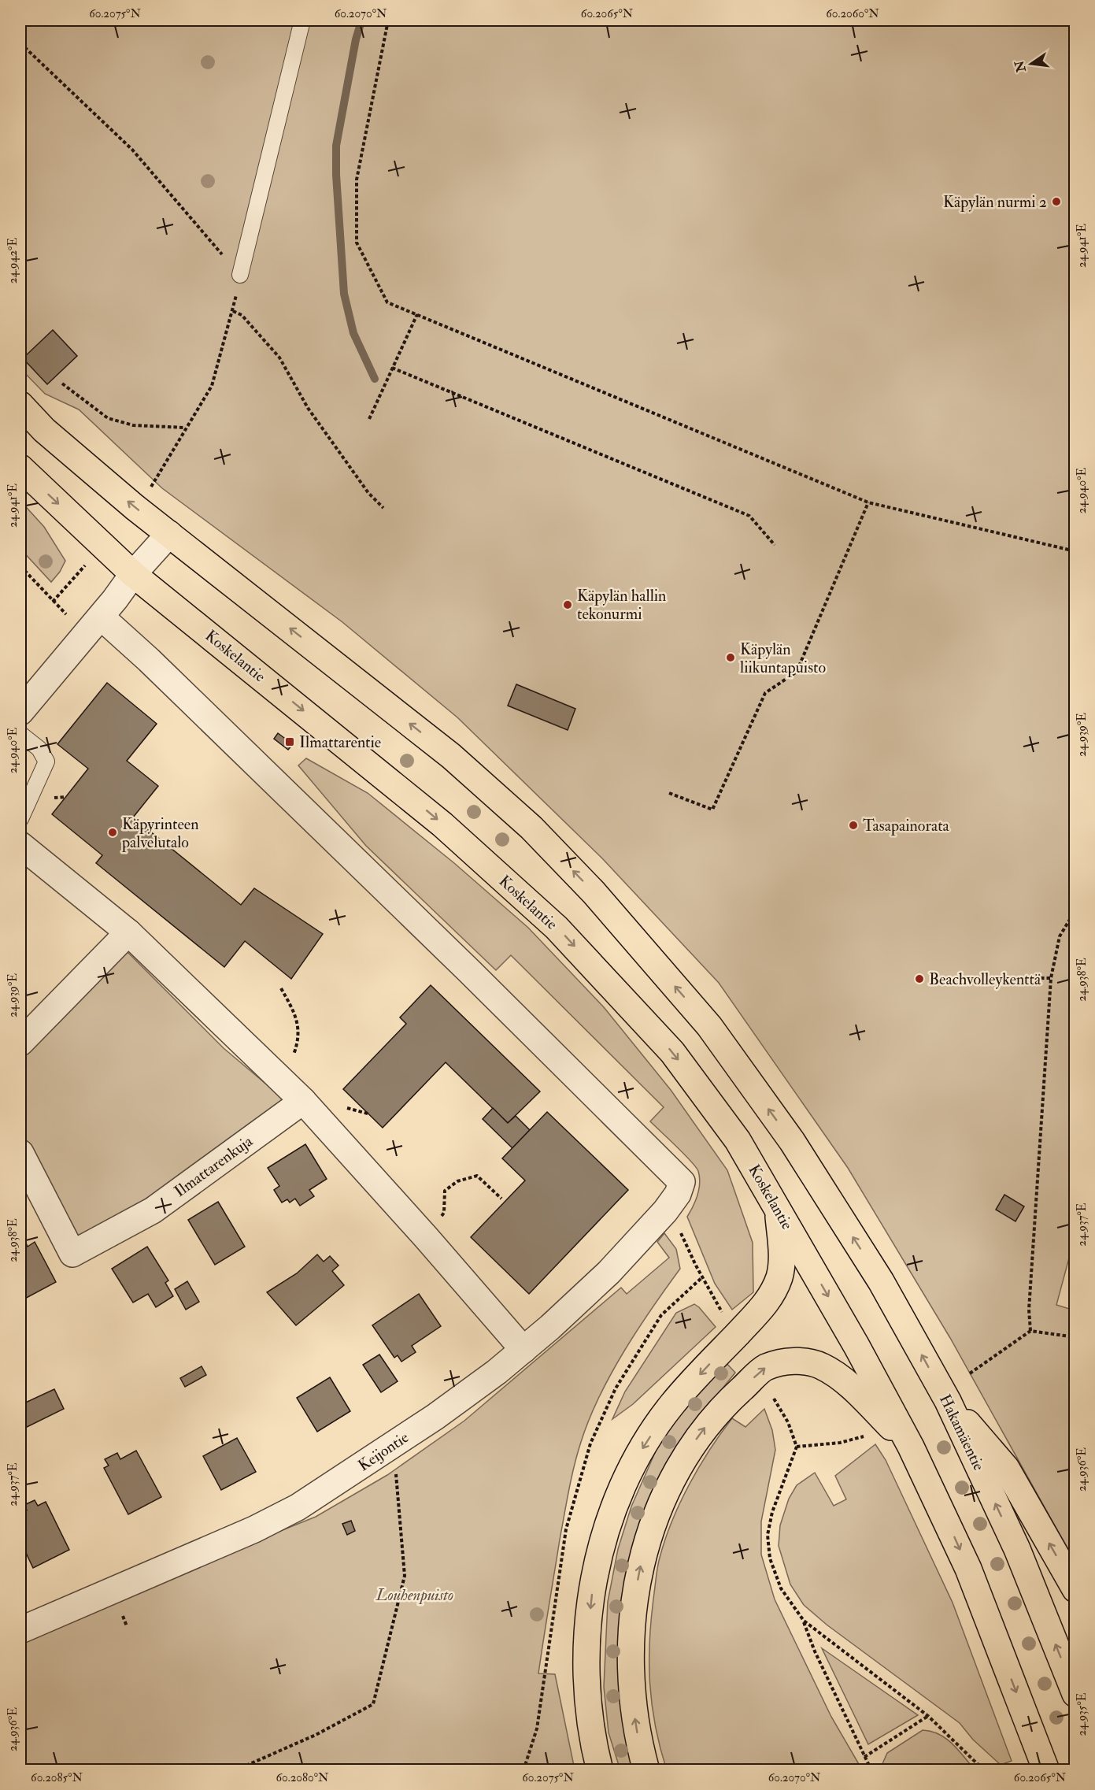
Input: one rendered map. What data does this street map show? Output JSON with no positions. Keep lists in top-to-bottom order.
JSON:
{
  "streets": {
    "main road": ["Koskelantie", "Hakamäentie"],
    "street": ["Ilmattarenkuja", "Keijontie"]
  },
  "one_way": ["Koskelantie"],
  "parks": ["Louhenpuisto"],
  "places": {
    "other": [
      "Käpylän nurmi 2",
      "Käpylän hallin tekonurmi",
      "Käpylän liikuntapuisto",
      "Tasapainorata",
      "Käpyrinteen palvelutalo",
      "Beachvolleykenttä"
    ],
    "transit": ["Ilmattarentie"]
  },
  "north": "left",
  "coordinates": [
    "60.2075°N",
    "60.2070°N",
    "60.2065°N",
    "60.2060°N",
    "24.941°E",
    "24.942°E",
    "24.940°E",
    "24.939°E",
    "24.938°E",
    "24.937°E",
    "24.936°E",
    "24.935°E",
    "60.2085°N",
    "60.2080°N"
  ]
}
